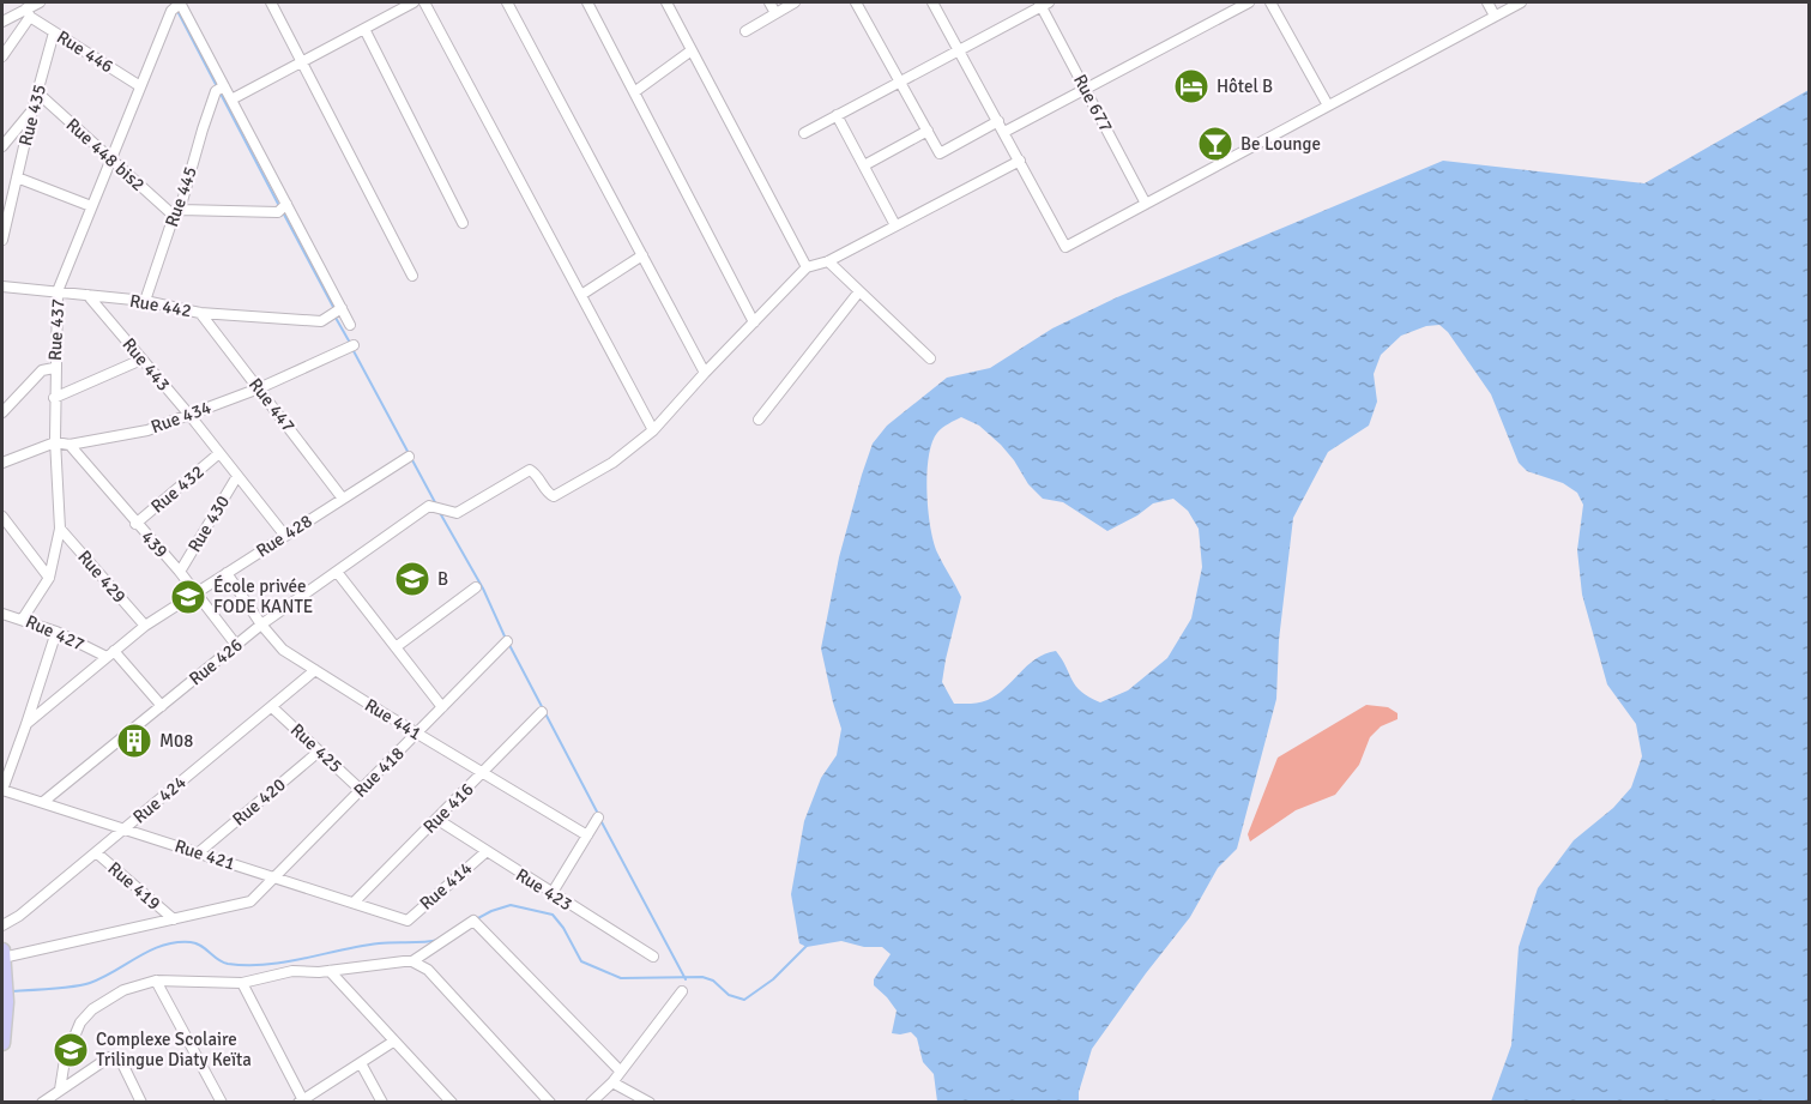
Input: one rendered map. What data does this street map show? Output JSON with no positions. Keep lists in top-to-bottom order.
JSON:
{
  "streets": {
    "street": [
      "Rue 446",
      "Rue 677",
      "Rue 435",
      "Rue 448 bis2",
      "Rue 445",
      "Rue 442",
      "Rue 437",
      "Rue 443",
      "Rue 447",
      "Rue 434",
      "Rue 432",
      "Rue 430",
      "Rue 428",
      "439",
      "Rue 429",
      "Rue 427",
      "Rue 426",
      "Rue 441",
      "Rue 425",
      "Rue 418",
      "Rue 424",
      "Rue 420",
      "Rue 416",
      "Rue 421",
      "Rue 419",
      "Rue 414",
      "Rue 423"
    ]
  },
  "crossings": [
    ["Rue 446", "Rue 435"],
    ["Rue 446", "Rue 437"],
    ["Rue 435", "Rue 448 bis2"],
    ["Rue 448 bis2", "Rue 445"],
    ["Rue 448 bis2", "Rue 437"],
    ["Rue 445", "Rue 442"],
    ["Rue 442", "Rue 437"],
    ["Rue 442", "Rue 443"],
    ["Rue 442", "Rue 447"],
    ["Rue 437", "Rue 434"],
    ["Rue 437", "Rue 429"],
    ["Rue 437", "Rue 427"],
    ["Rue 443", "Rue 434"],
    ["Rue 443", "Rue 432"],
    ["Rue 443", "Rue 430"],
    ["Rue 443", "Rue 428"],
    ["Rue 447", "Rue 434"],
    ["Rue 447", "Rue 428"],
    ["Rue 434", "439"],
    ["Rue 432", "439"],
    ["Rue 430", "439"],
    ["Rue 428", "439"],
    ["Rue 428", "Rue 429"],
    ["Rue 428", "Rue 427"],
    ["Rue 428", "Rue 441"],
    ["439", "Rue 426"],
    ["Rue 427", "Rue 426"],
    ["Rue 426", "Rue 441"],
    ["Rue 426", "Rue 421"],
    ["Rue 441", "Rue 418"],
    ["Rue 441", "Rue 424"],
    ["Rue 441", "Rue 416"],
    ["Rue 425", "Rue 418"],
    ["Rue 425", "Rue 424"],
    ["Rue 425", "Rue 420"],
    ["Rue 418", "Rue 421"],
    ["Rue 418", "Rue 419"],
    ["Rue 424", "Rue 421"],
    ["Rue 424", "Rue 419"],
    ["Rue 420", "Rue 421"],
    ["Rue 416", "Rue 421"],
    ["Rue 416", "Rue 423"],
    ["Rue 421", "Rue 414"],
    ["Rue 414", "Rue 423"]
  ],
  "places": {
    "hotel": ["Hôtel B"],
    "bar": ["Be Lounge"],
    "school or university": ["B", "École privée FODE KANTE", "Complexe Scolaire Trilingue Diaty Keïta"],
    "building": ["M08"]
  }
}
